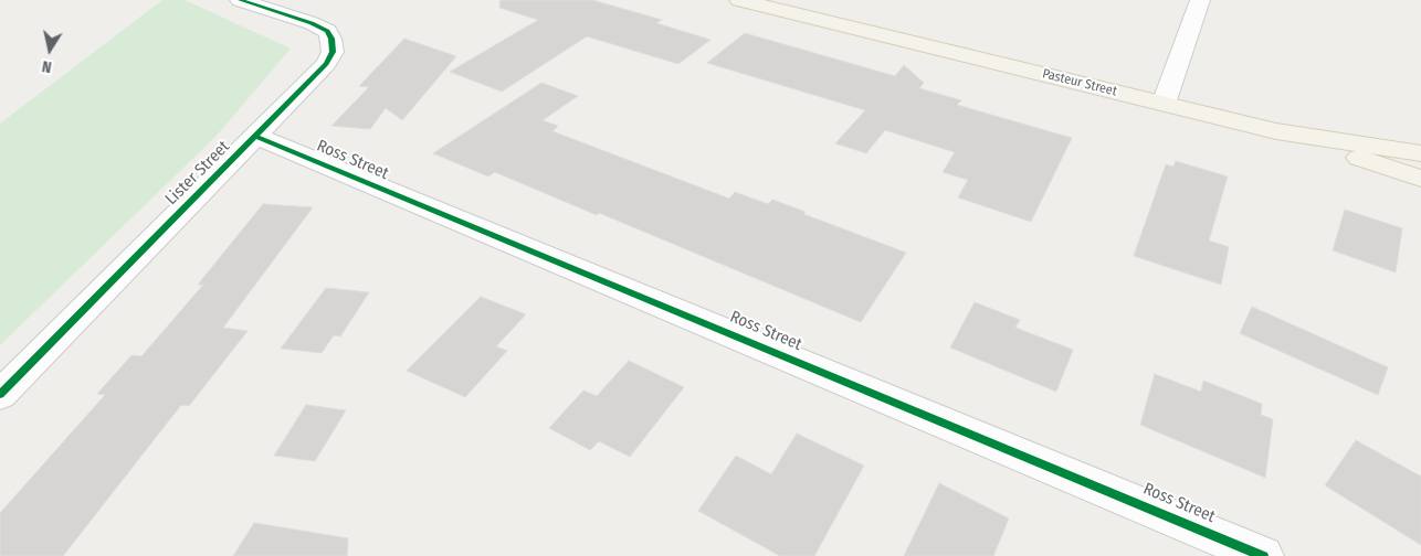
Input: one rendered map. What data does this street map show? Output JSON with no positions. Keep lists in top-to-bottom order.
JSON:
{
  "streets": {
    "main road": ["Pasteur Street"],
    "street": ["Ross Street", "Lister Street"]
  },
  "crossings": [
    ["Ross Street", "Lister Street"]
  ],
  "north": "bottom"
}
